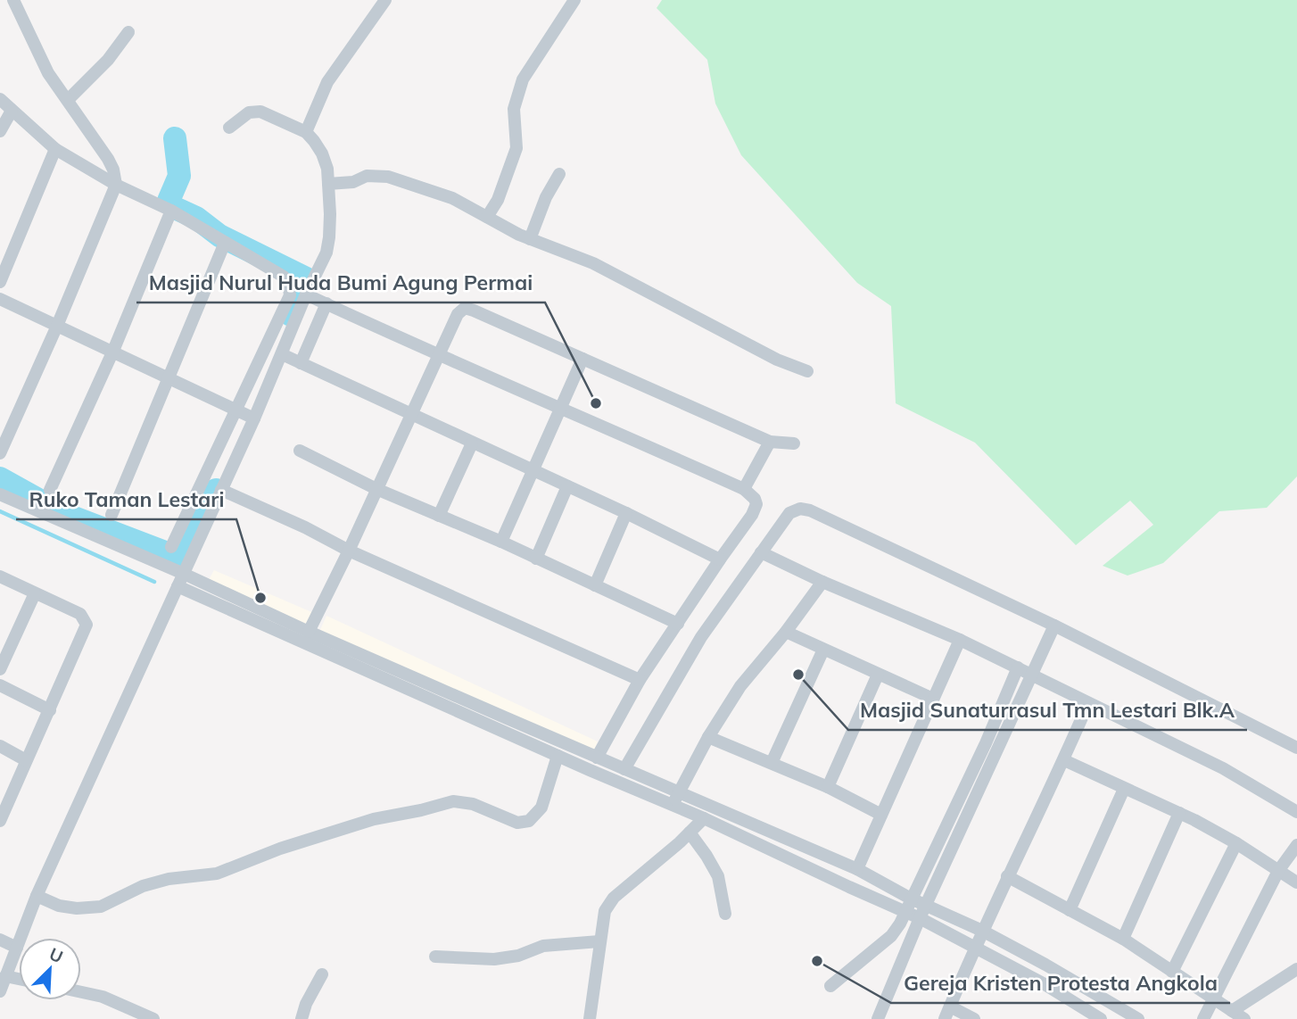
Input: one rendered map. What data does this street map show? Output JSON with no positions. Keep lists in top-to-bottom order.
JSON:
{
  "places": [
    "Masjid Nurul Huda Bumi Agung Permai",
    "Ruko Taman Lestari",
    "Masjid Sunaturrasul Tmn Lestari Blk.A",
    "Gereja Kristen Protesta Angkola"
  ],
  "north": "top right"
}
